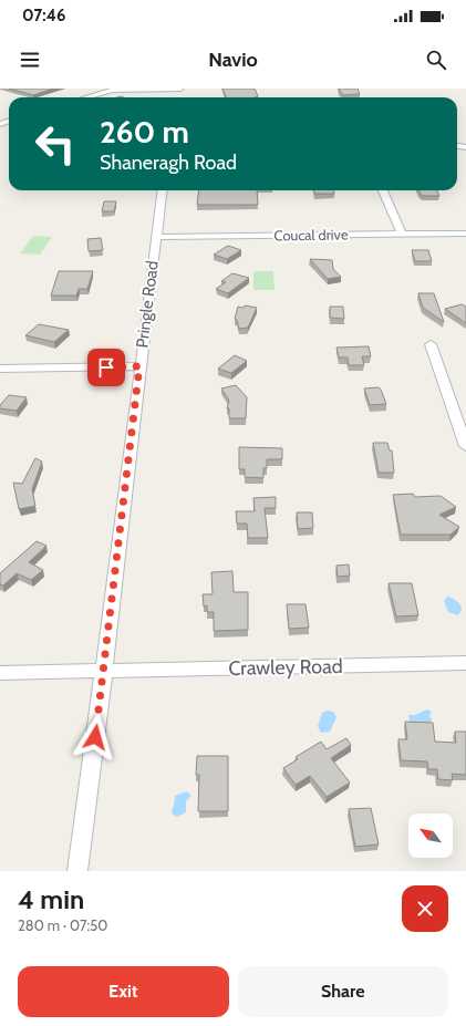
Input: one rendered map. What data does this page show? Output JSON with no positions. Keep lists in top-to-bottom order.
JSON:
{
  "streets": {
    "street": ["Coucal drive", "Pringle Road", "Crawley Road"]
  },
  "crossings": [
    ["Coucal drive", "Pringle Road"],
    ["Pringle Road", "Crawley Road"]
  ],
  "north": "top left",
  "page": {
    "status": "07:46",
    "header": "Navio",
    "turn": ["260 m", "Shaneragh Road"],
    "heading": ["4 min", "280 m · 07:50"],
    "buttons": ["Exit", "Share"]
  }
}
